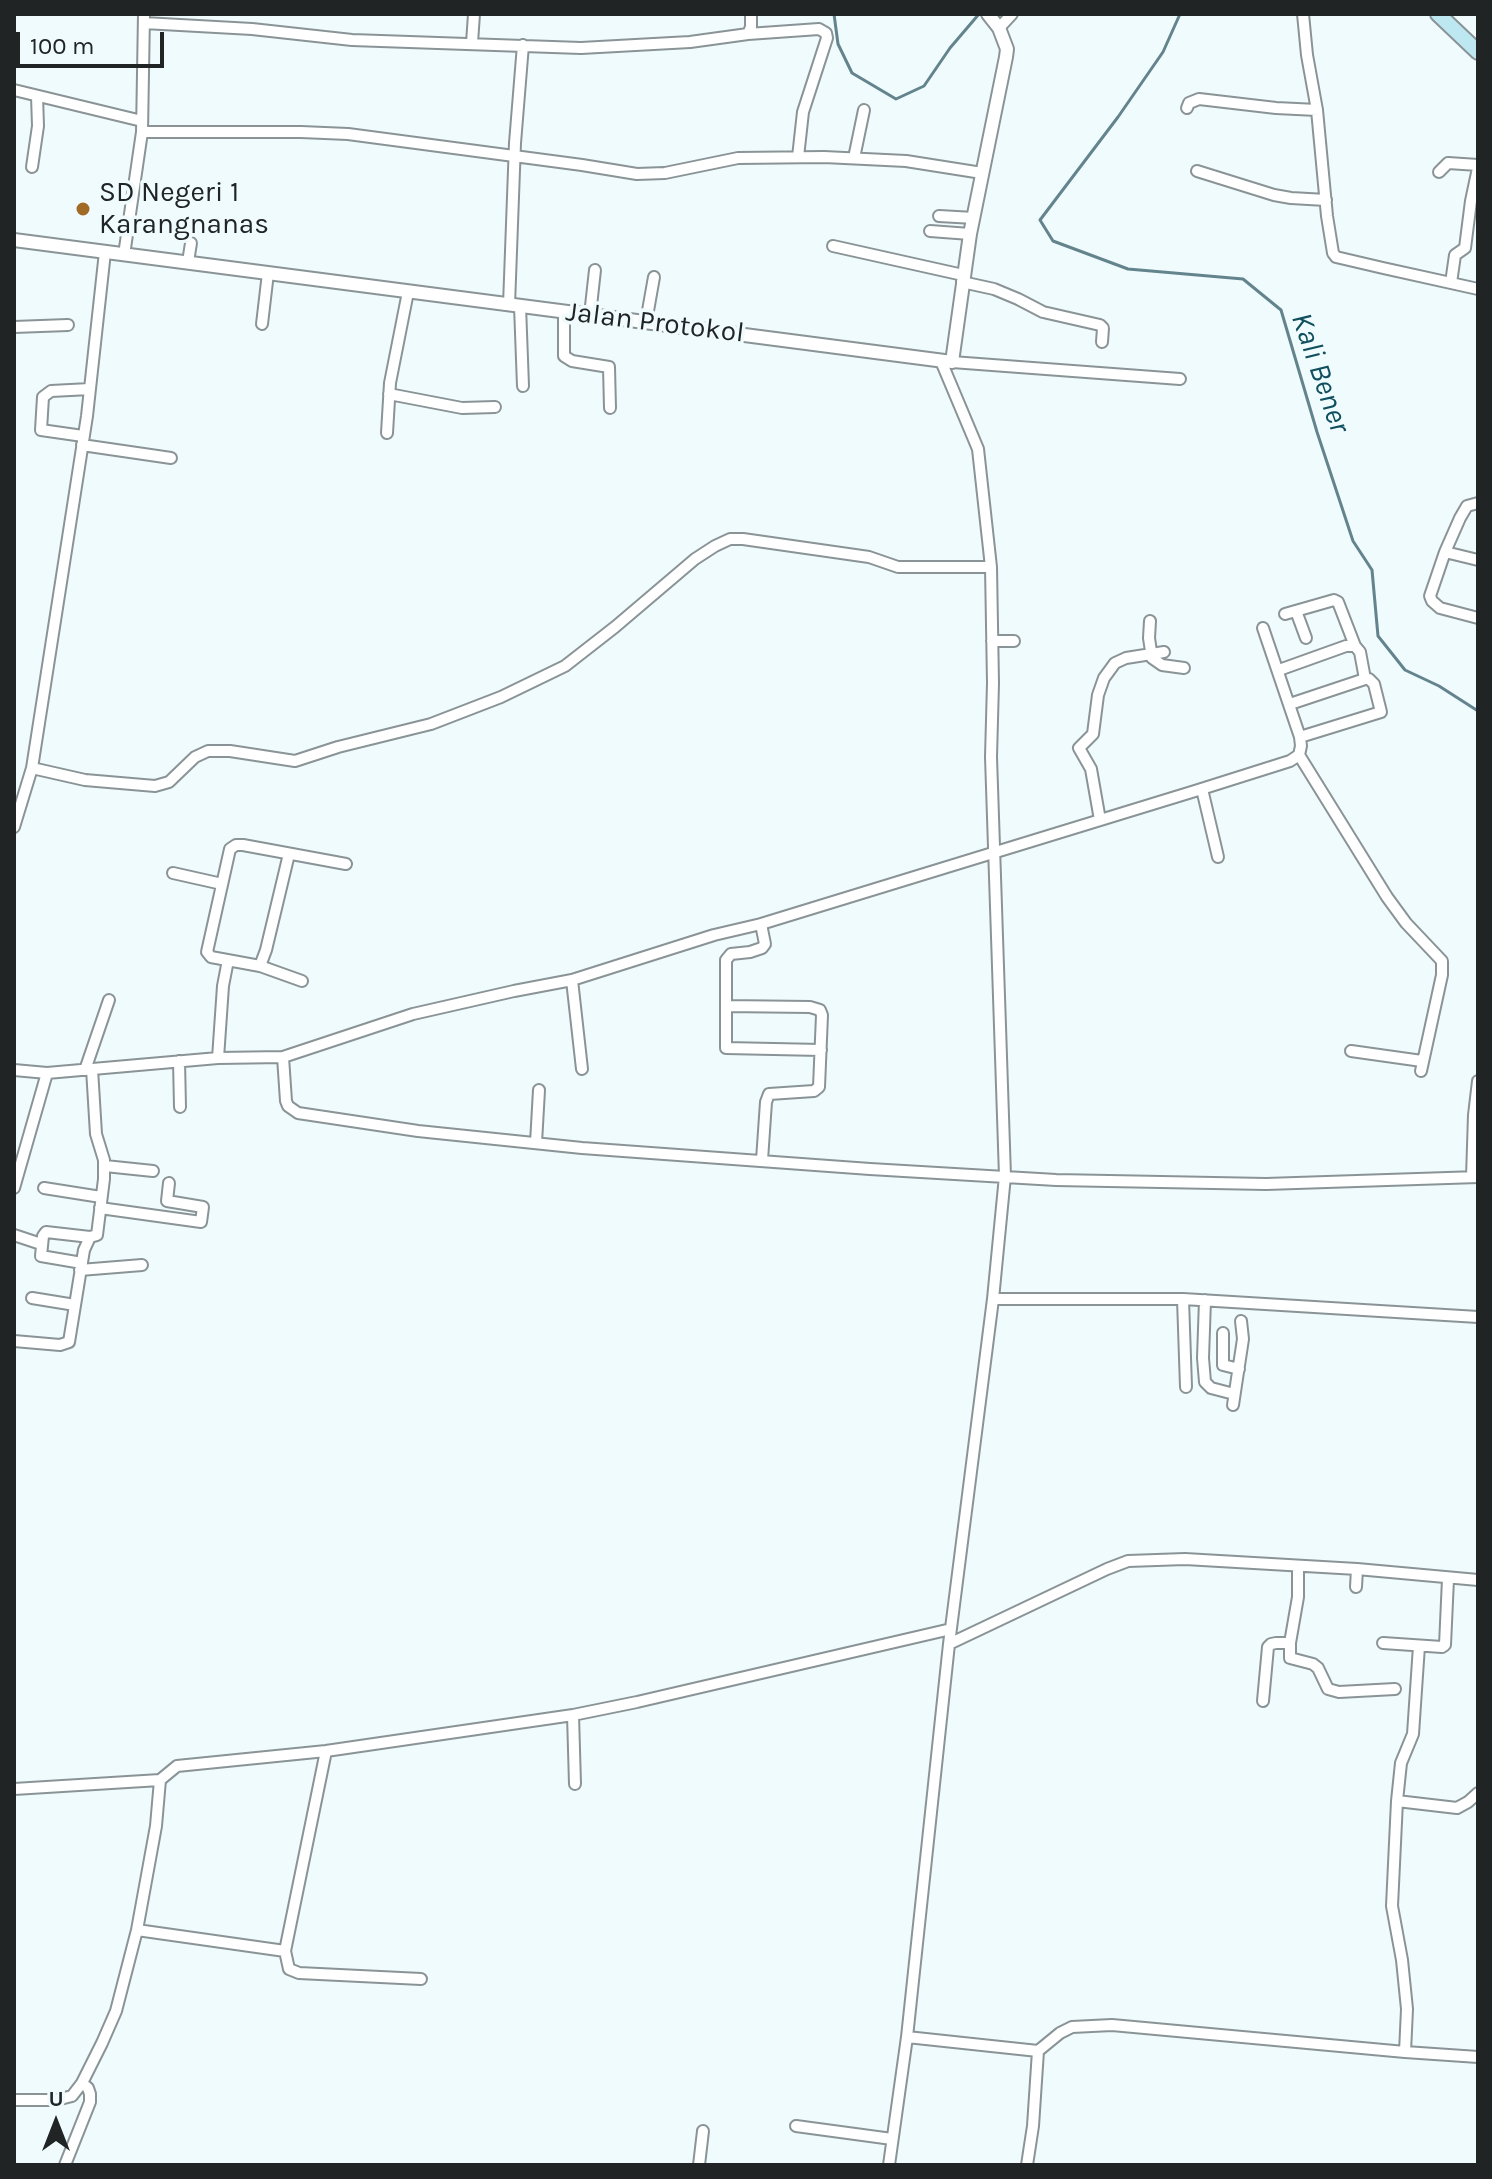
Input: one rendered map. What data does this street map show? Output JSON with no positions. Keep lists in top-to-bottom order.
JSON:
{
  "streets": {
    "street": ["Jalan Protokol"]
  },
  "water": ["Kali Bener"],
  "places": ["SD Negeri 1 Karangnanas"],
  "scale_bar": "100 m",
  "north": "top"
}
